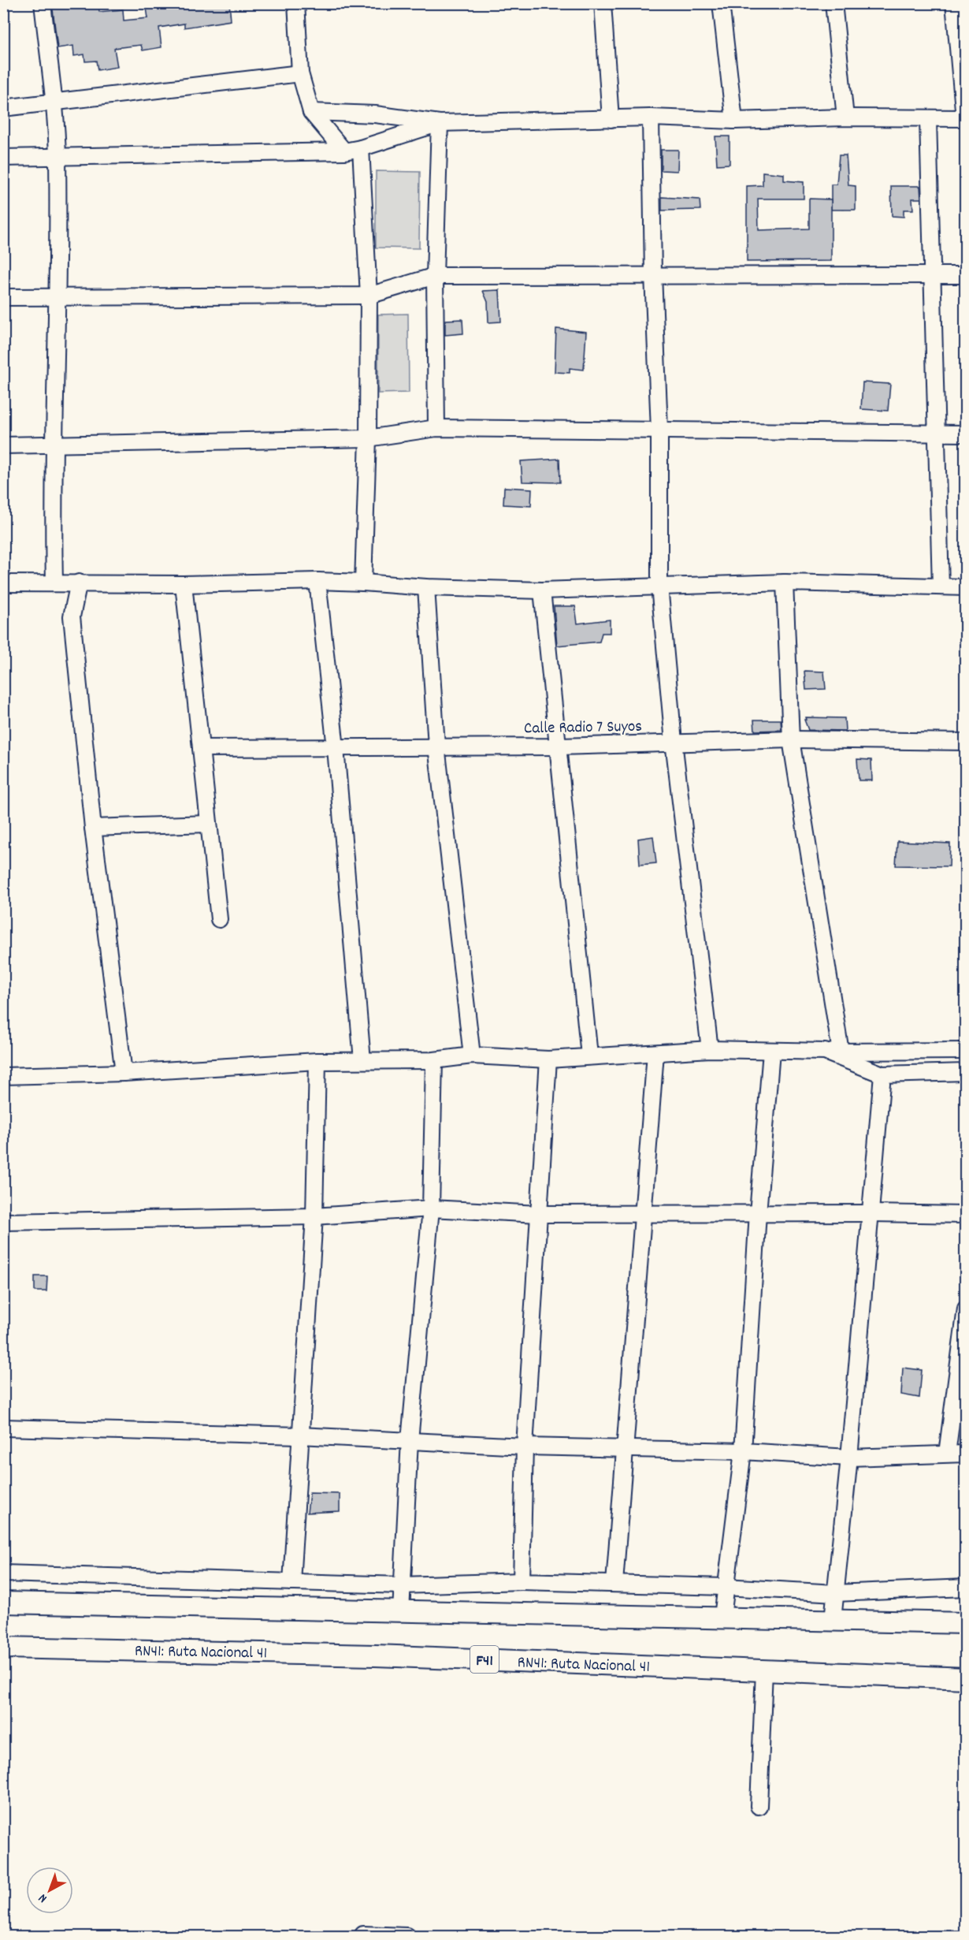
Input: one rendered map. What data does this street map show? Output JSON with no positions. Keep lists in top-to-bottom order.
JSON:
{
  "streets": {
    "main road": ["RN41: Ruta Nacional 41", "F41"],
    "street": ["Calle Radio 7 Suyos"]
  },
  "north": "bottom left"
}
